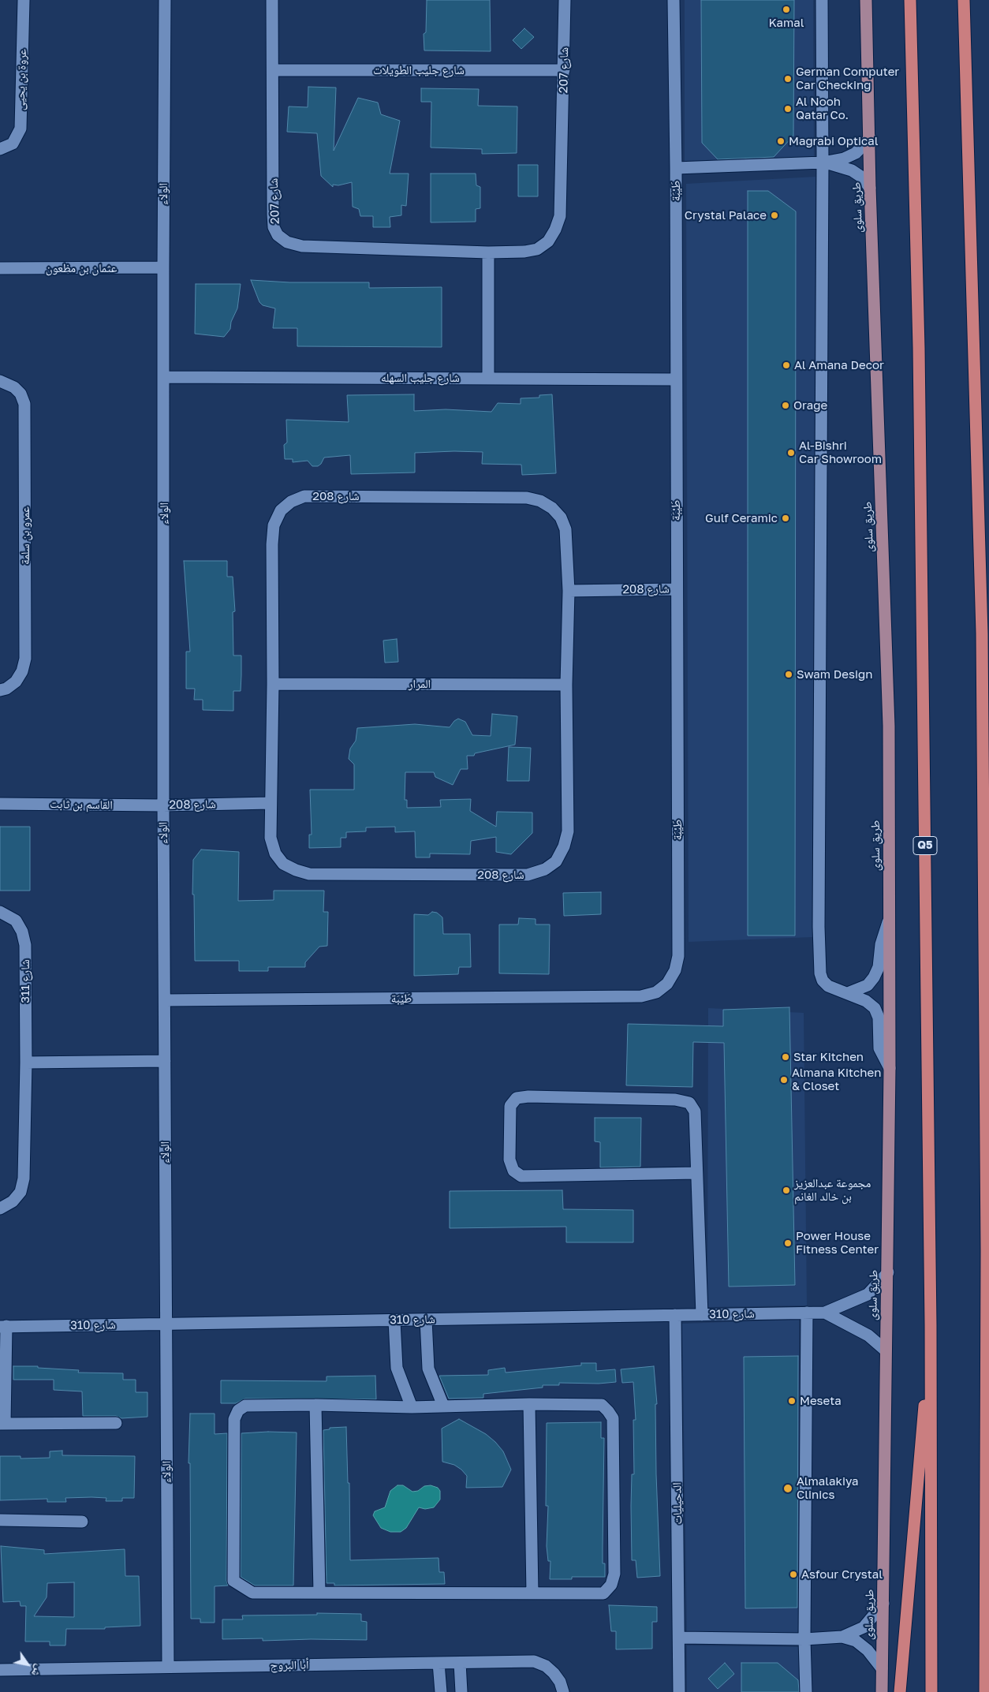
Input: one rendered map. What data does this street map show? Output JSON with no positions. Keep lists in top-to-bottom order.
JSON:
{
  "streets": {
    "highway": ["Q5"],
    "main road": ["طريق سلوى"],
    "street": [
      "شارع جليب الطويلات",
      "شارع 207",
      "عروة بن يحيى",
      "طَيْبَة",
      "الولاء",
      "عثمان بن مظعون",
      "شارع جليب السهله",
      "شارع 208",
      "عمرو بن سلمة",
      "المرار",
      "القاسم بن ثابت",
      "شارع 311",
      "شارع 310",
      "الدحيليات",
      "أبا البروج"
    ]
  },
  "crossings": [
    ["شارع جليب الطويلات", "شارع 207"],
    ["طَيْبَة", "الولاء"],
    ["طَيْبَة", "طريق سلوى"],
    ["طَيْبَة", "شارع جليب السهله"],
    ["طَيْبَة", "شارع 208"],
    ["الولاء", "عثمان بن مظعون"],
    ["الولاء", "شارع جليب السهله"],
    ["الولاء", "شارع 208"],
    ["الولاء", "القاسم بن ثابت"],
    ["الولاء", "شارع 310"],
    ["الولاء", "أبا البروج"],
    ["طريق سلوى", "شارع 310"],
    ["شارع 208", "المرار"],
    ["شارع 208", "القاسم بن ثابت"],
    ["شارع 310", "الدحيليات"]
  ],
  "places": [
    "Kamal",
    "German Computer Car Checking",
    "Al Nooh Qatar Co.",
    "Magrabi Optical",
    "Crystal Palace",
    "Al Amana Decor",
    "Orage",
    "Al-Bishri Car Showroom",
    "Gulf Ceramic",
    "Swam Design",
    "Star Kitchen",
    "Almana Kitchen & Closet",
    "مجموعة عبدالعزيز بن خالد الغانم",
    "Power House Fitness Center",
    "Meseta",
    "Almalakiya Clinics",
    "Asfour Crystal"
  ],
  "north": "bottom right"
}
